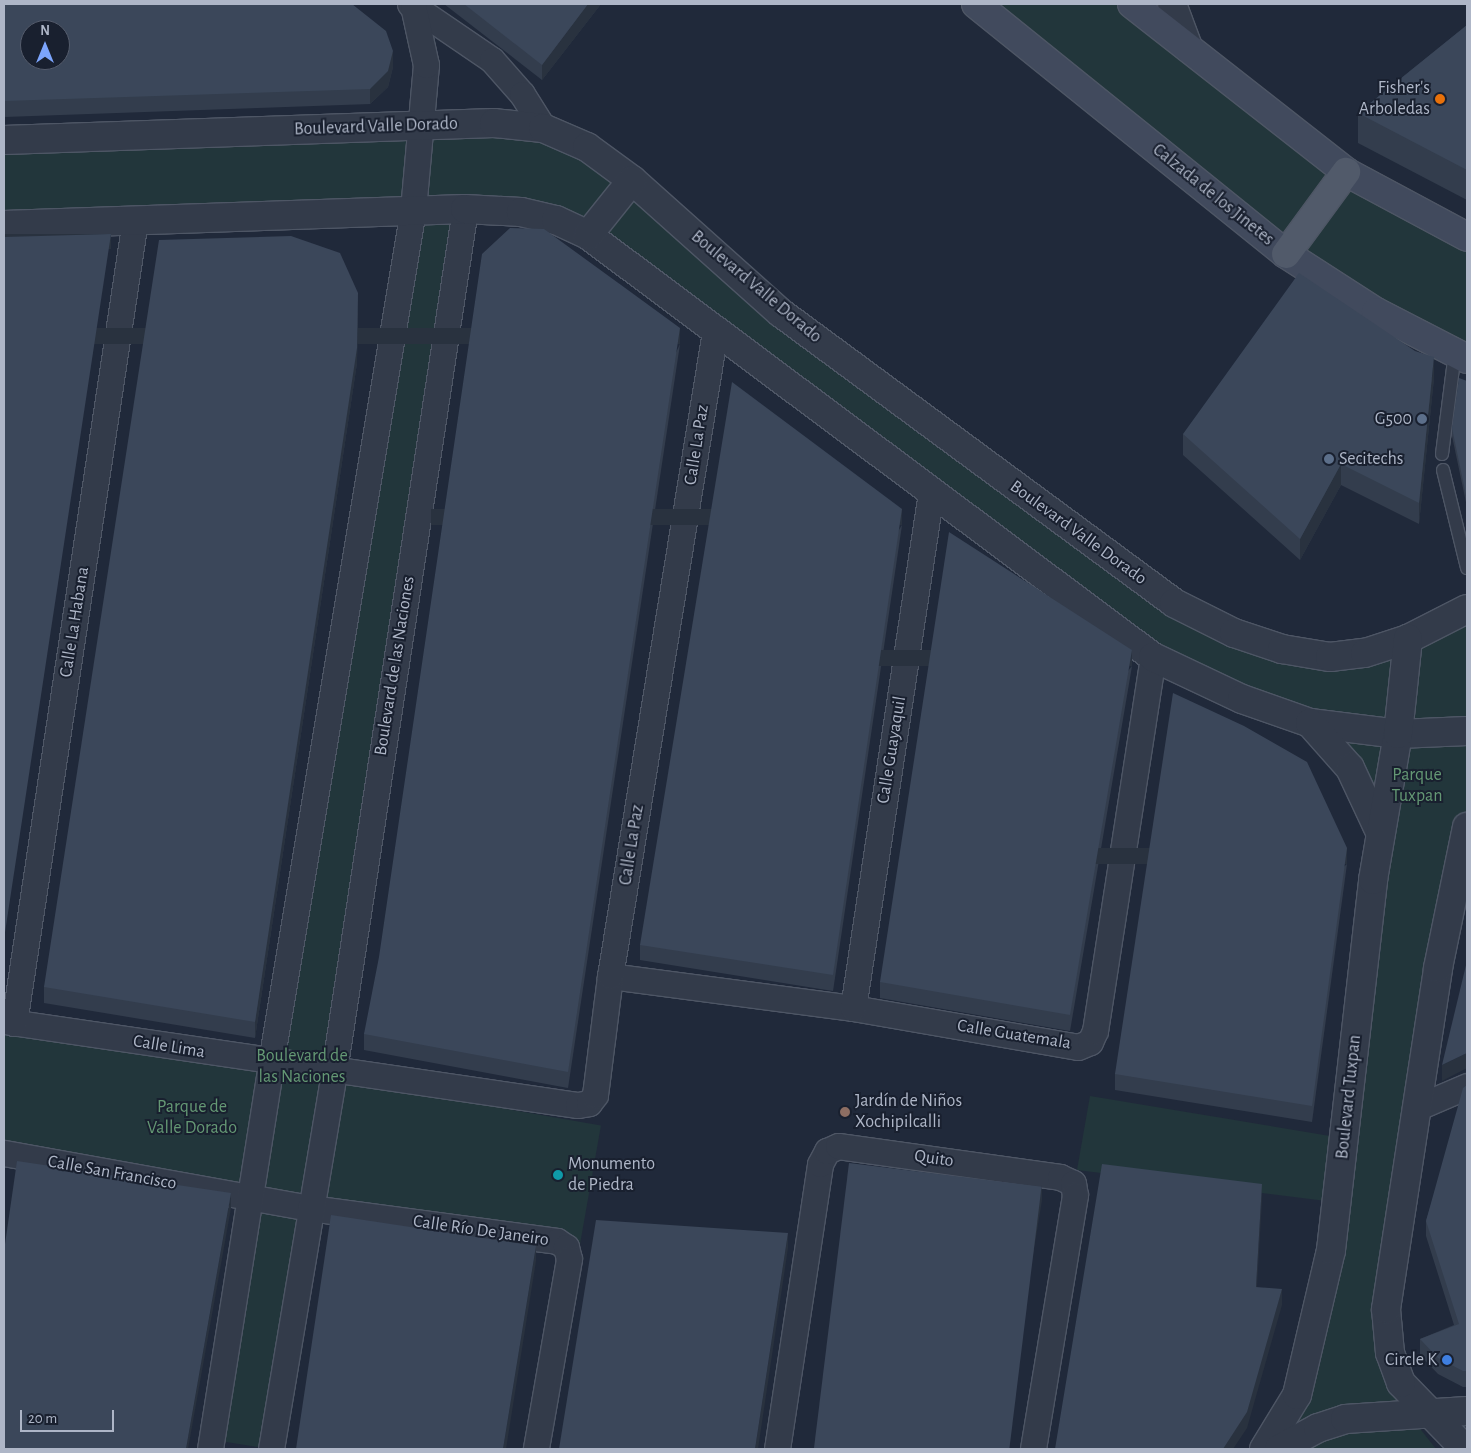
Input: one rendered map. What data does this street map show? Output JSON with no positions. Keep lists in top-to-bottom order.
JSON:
{
  "streets": {
    "main road": ["Calzada de los Jinetes"],
    "street": [
      "Boulevard Valle Dorado",
      "Calle La Paz",
      "Calle La Habana",
      "Boulevard de las Naciones",
      "Calle Guayaquil",
      "Calle Guatemala",
      "Calle Lima",
      "Boulevard Tuxpan",
      "Quito",
      "Calle San Francisco",
      "Calle Río De Janeiro"
    ]
  },
  "crossings": [
    ["Boulevard Valle Dorado", "Boulevard Tuxpan"],
    ["Calle La Paz", "Boulevard de las Naciones"],
    ["Calle La Paz", "Calle Guatemala"],
    ["Calle La Paz", "Calle Lima"],
    ["Calle La Habana", "Calle Lima"],
    ["Boulevard de las Naciones", "Calle Lima"],
    ["Boulevard de las Naciones", "Calle San Francisco"],
    ["Boulevard de las Naciones", "Calle Río De Janeiro"],
    ["Calle Guayaquil", "Calle Guatemala"],
    ["Calle San Francisco", "Calle Río De Janeiro"]
  ],
  "parks": ["Parque Tuxpan", "Boulevard de las Naciones", "Parque de Valle Dorado"],
  "places": [
    "Fisher's Arboledas",
    "G500",
    "Secitechs",
    "Jardín de Niños Xochipilcalli",
    "Monumento de Piedra",
    "Circle K"
  ],
  "scale_bar": "20 m",
  "north": "top"
}
